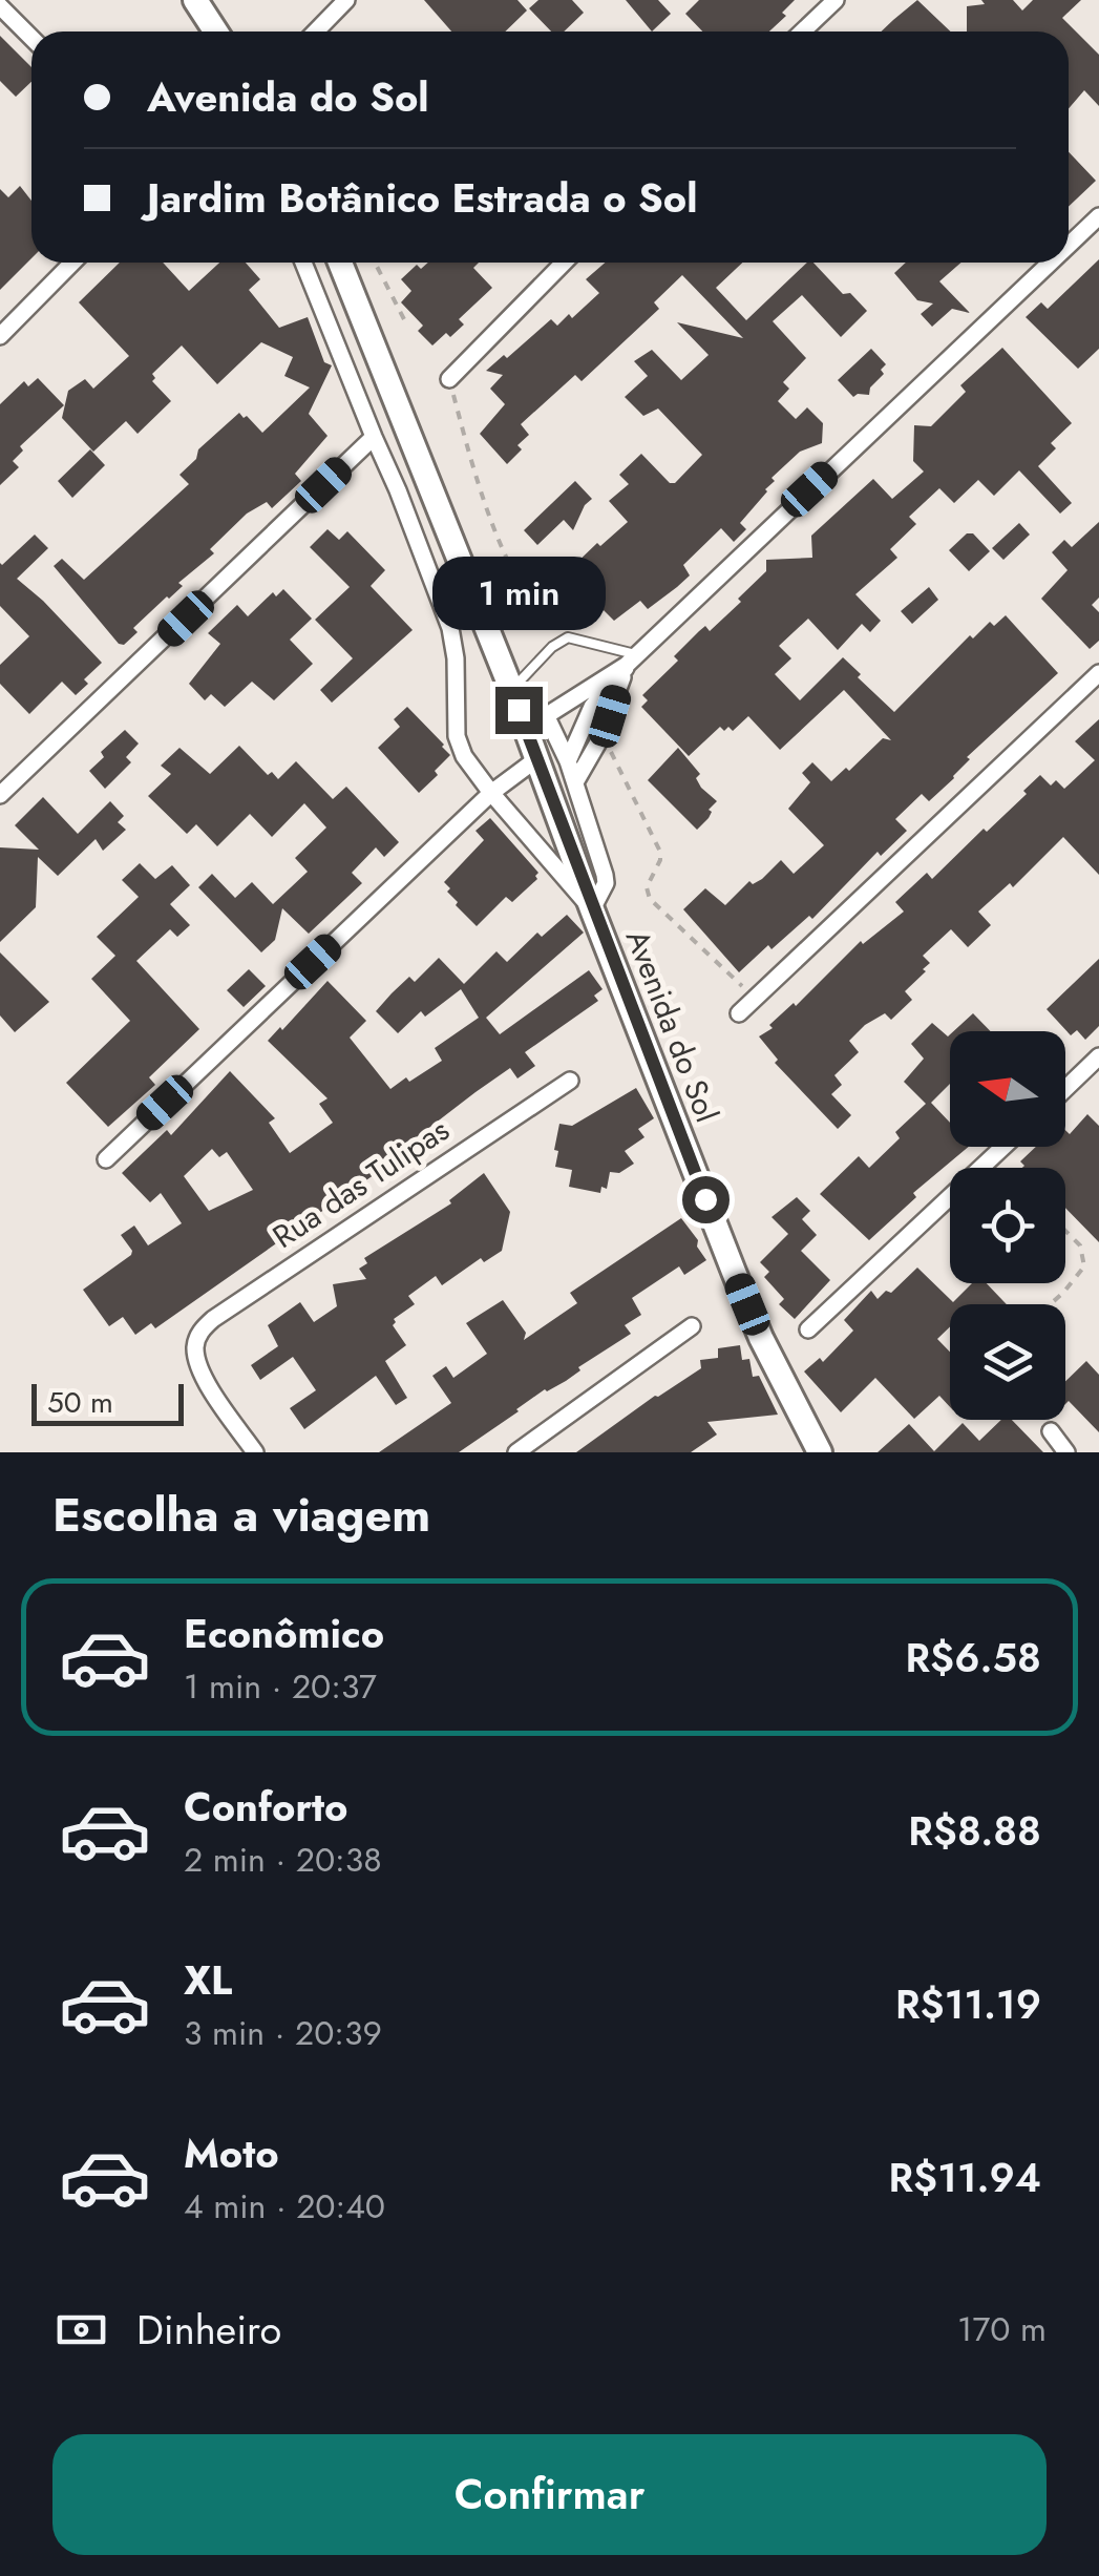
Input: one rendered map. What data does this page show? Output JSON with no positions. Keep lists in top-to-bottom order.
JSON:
{
  "streets": {
    "street": ["Avenida do Sol", "Rua das Tulipas"]
  },
  "scale_bar": "50 m",
  "north": "left",
  "page": {
    "banner": ["Avenida do Sol", "Jardim Botânico Estrada o Sol"],
    "bubble": "1 min",
    "scale": "50 m",
    "heading": "Escolha a viagem",
    "list": [
      {
        "name": "Econômico",
        "note": "1 min · 20:37",
        "value": "R$6.58"
      },
      {
        "name": "Conforto",
        "note": "2 min · 20:38",
        "value": "R$8.88"
      },
      {
        "name": "XL",
        "note": "3 min · 20:39",
        "value": "R$11.19"
      },
      {
        "name": "Moto",
        "note": "4 min · 20:40",
        "value": "R$11.94"
      }
    ],
    "pay": ["Dinheiro", "170 m"],
    "buttons": "Confirmar"
  }
}
